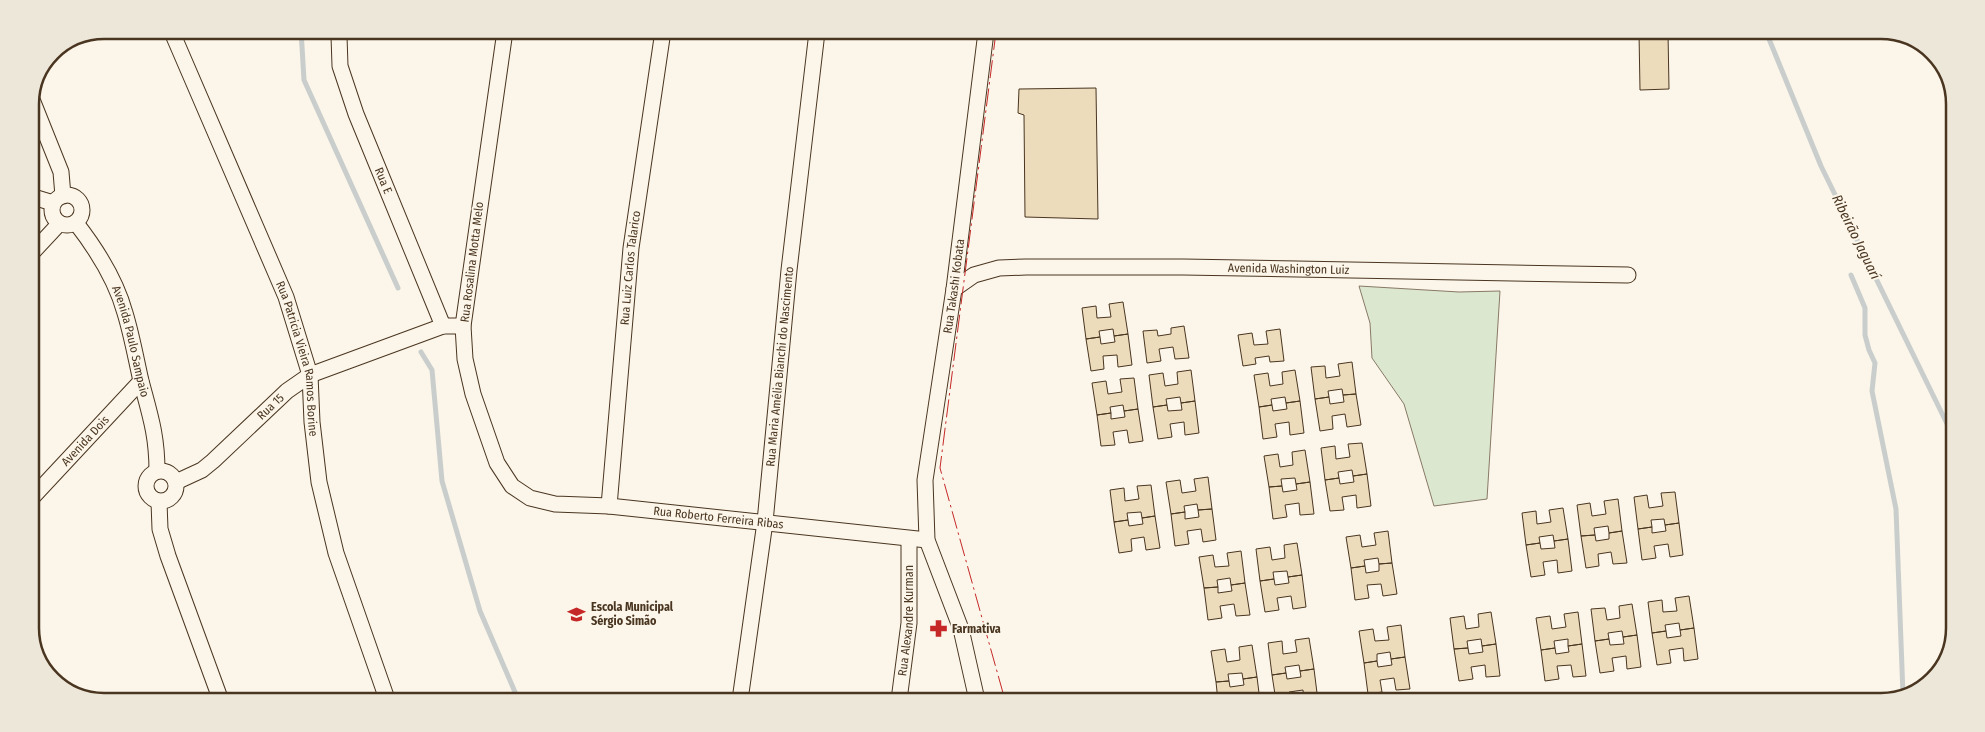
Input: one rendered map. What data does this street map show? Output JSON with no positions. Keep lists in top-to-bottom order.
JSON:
{
  "streets": {
    "street": [
      "Rua E",
      "Rua Rosalina Motta Melo",
      "Rua Luiz Carlos Talarico",
      "Avenida Washington Luiz",
      "Rua Takashi Kobata",
      "Avenida Paulo Sampaio",
      "Rua Patricia Vieira Ramos Borine",
      "Rua Maria Amélia Bianchi do Nascimento",
      "Rua 15",
      "Avenida Dois",
      "Rua Roberto Ferreira Ribas",
      "Rua Alexandre Kurman"
    ]
  },
  "crossings": [
    ["Rua E", "Rua 15"],
    ["Rua Rosalina Motta Melo", "Rua 15"],
    ["Rua Rosalina Motta Melo", "Rua Roberto Ferreira Ribas"],
    ["Rua Luiz Carlos Talarico", "Rua Roberto Ferreira Ribas"],
    ["Avenida Washington Luiz", "Rua Takashi Kobata"],
    ["Rua Takashi Kobata", "Rua Roberto Ferreira Ribas"],
    ["Avenida Paulo Sampaio", "Rua 15"],
    ["Avenida Paulo Sampaio", "Avenida Dois"],
    ["Rua Patricia Vieira Ramos Borine", "Rua 15"],
    ["Rua Maria Amélia Bianchi do Nascimento", "Rua Roberto Ferreira Ribas"],
    ["Rua Roberto Ferreira Ribas", "Rua Alexandre Kurman"]
  ],
  "water": ["Ribeirão Jaguarí"],
  "places": {
    "school or university": ["Escola Municipal Sérgio Simão"],
    "pharmacy": ["Farmativa"]
  }
}
